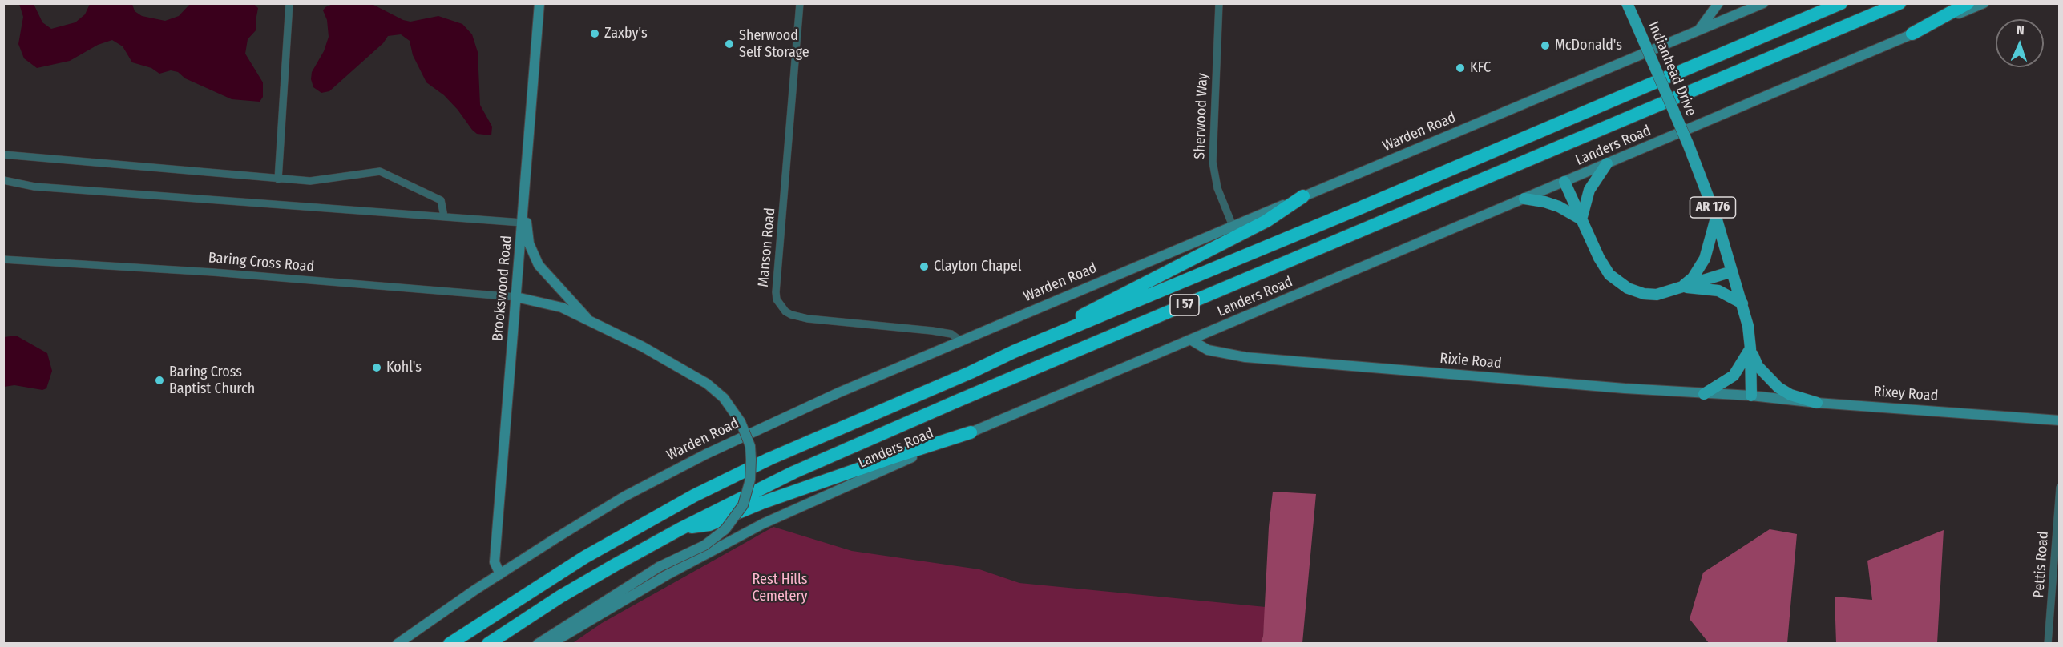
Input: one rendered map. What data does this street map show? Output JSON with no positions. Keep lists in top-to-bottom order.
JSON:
{
  "streets": {
    "highway": ["I 57"],
    "main road": [
      "Indianhead Drive",
      "Warden Road",
      "Landers Road",
      "AR 176",
      "Brookswood Road",
      "Rixie Road",
      "Rixey Road"
    ],
    "street": [
      "Sherwood Way",
      "Manson Road",
      "Baring Cross Road",
      "Pettis Road"
    ]
  },
  "crossings": [
    ["Indianhead Drive", "AR 176"],
    ["Sherwood Way", "Warden Road"],
    ["Warden Road", "Manson Road"],
    ["Warden Road", "Brookswood Road"],
    ["Landers Road", "Rixie Road"],
    ["Baring Cross Road", "Brookswood Road"],
    ["Rixie Road", "Rixey Road"]
  ],
  "parks": ["Rest Hills Cemetery"],
  "places": [
    "Zaxby's",
    "Sherwood Self Storage",
    "McDonald's",
    "KFC",
    "Clayton Chapel",
    "Kohl's",
    "Baring Cross Baptist Church"
  ],
  "north": "top"
}
